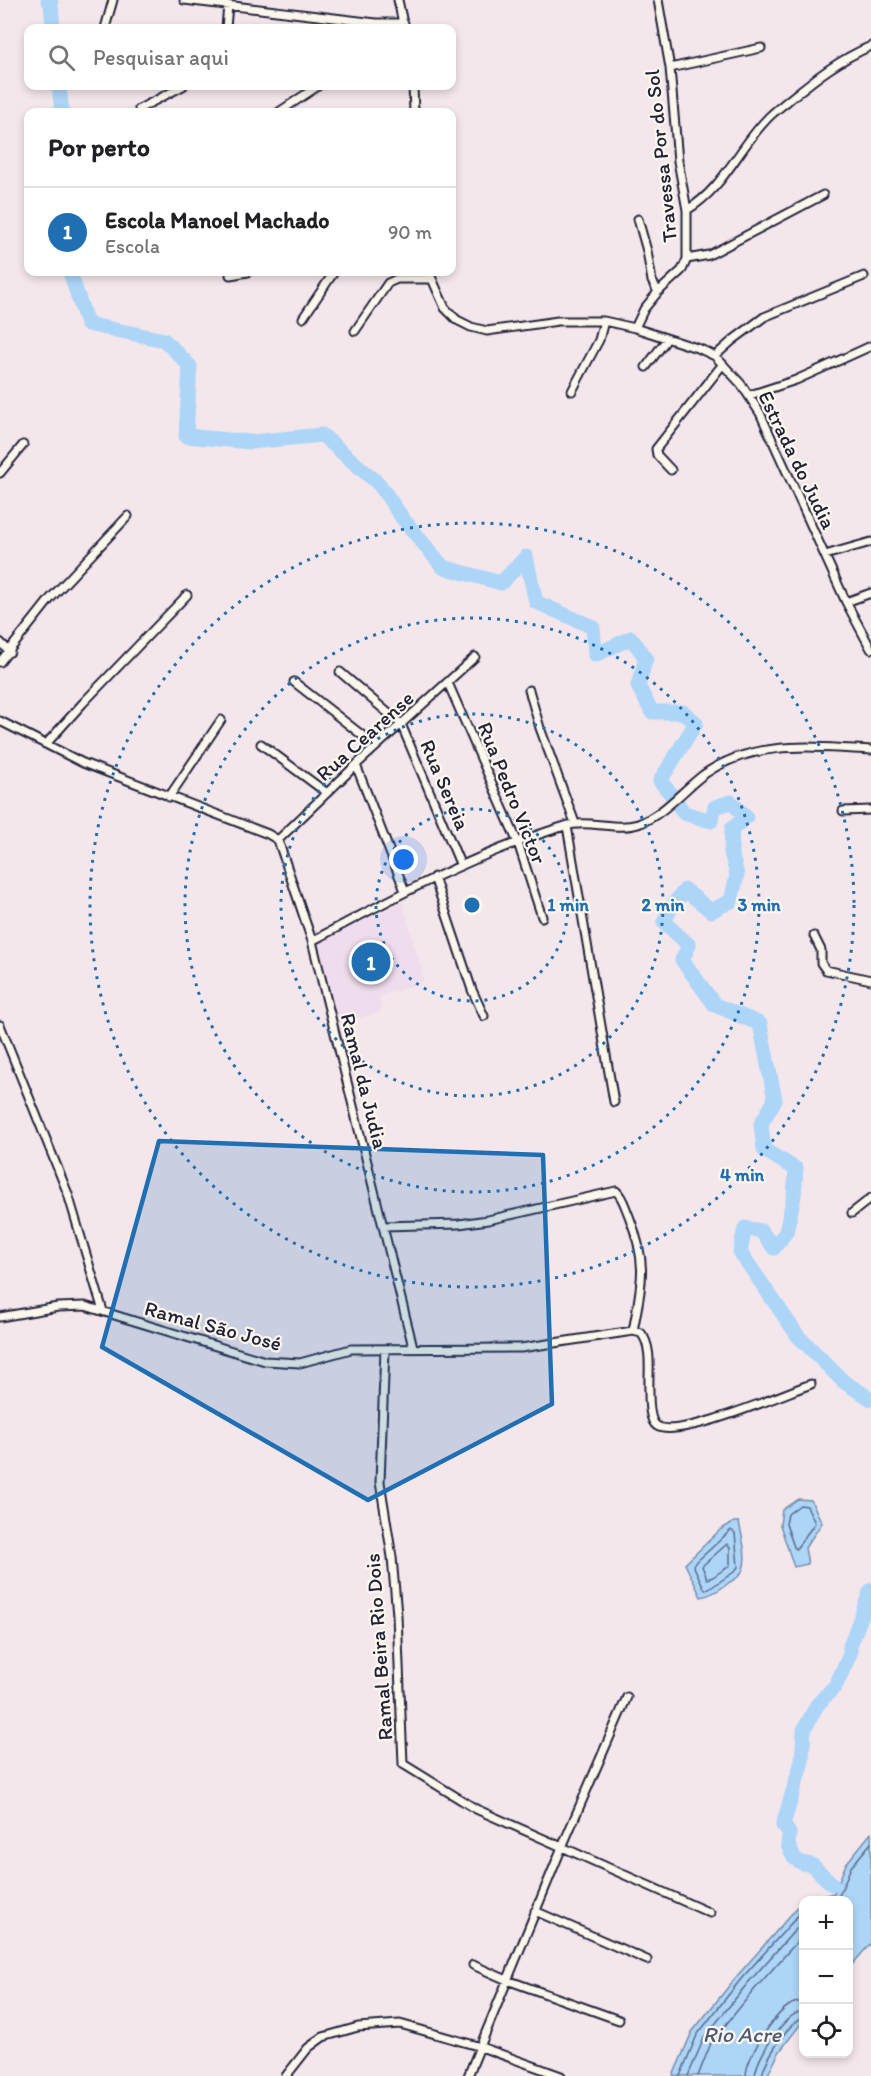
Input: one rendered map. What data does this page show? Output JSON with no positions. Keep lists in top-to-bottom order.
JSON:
{
  "streets": {
    "street": [
      "Travessa Por do Sol",
      "Estrada do Judia",
      "Rua Cearense",
      "Rua Sereia",
      "Rua Pedro Victor",
      "Ramal da Judia",
      "Ramal São José",
      "Ramal Beira Rio Dois"
    ]
  },
  "crossings": [
    ["Travessa Por do Sol", "Estrada do Judia"],
    ["Rua Cearense", "Rua Sereia"],
    ["Rua Cearense", "Rua Pedro Victor"],
    ["Rua Cearense", "Ramal da Judia"],
    ["Ramal da Judia", "Ramal São José"],
    ["Ramal São José", "Ramal Beira Rio Dois"]
  ],
  "water": ["Rio Acre"],
  "page": {
    "search": "Pesquisar aqui",
    "heading": "Por perto",
    "list": [
      {
        "mark": "1",
        "name": "Escola Manoel Machado",
        "note": "Escola",
        "value": "90 m"
      }
    ],
    "pins": "1",
    "map_buttons": ["+", "−"]
  },
  "rings": [
    "1 min",
    "2 min",
    "3 min",
    "4 min"
  ]
}
